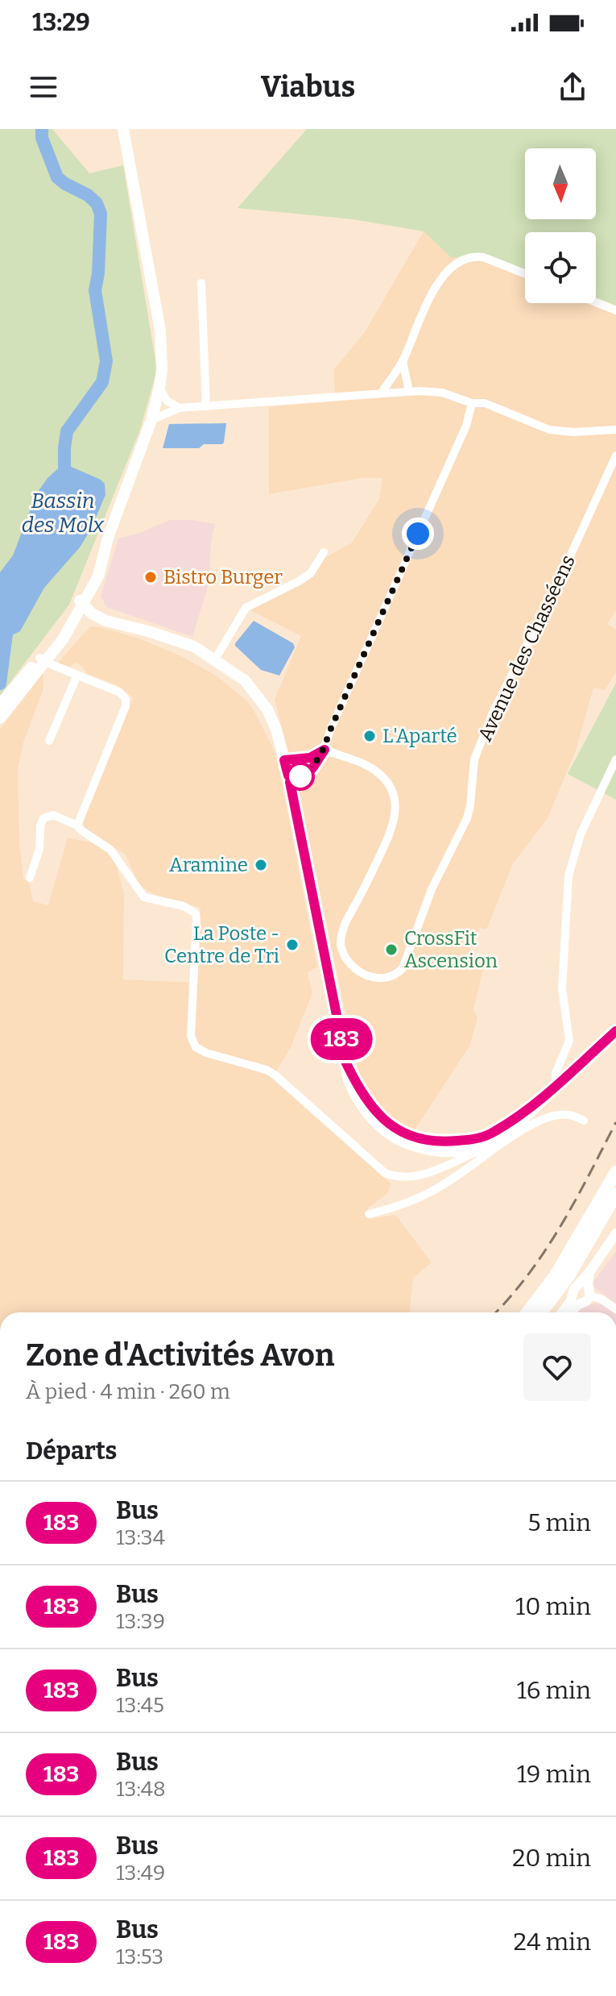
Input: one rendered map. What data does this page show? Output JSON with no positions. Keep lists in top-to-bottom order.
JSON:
{
  "streets": {
    "street": ["Avenue des Chasséens"]
  },
  "water": ["Bassin des Molx"],
  "places": [
    "Bistro Burger",
    "L'Aparté",
    "Aramine",
    "La Poste - Centre de Tri",
    "CrossFit Ascension"
  ],
  "lines": ["bus line 183"],
  "north": "bottom",
  "page": {
    "status": "13:29",
    "header": "Viabus",
    "on_map": "183",
    "heading": [
      ["Zone d'Activités Avon", "À pied · 4 min · 260 m"],
      "Départs"
    ],
    "list": [
      {
        "mark": "183",
        "name": "Bus",
        "note": "13:34",
        "value": "5 min"
      },
      {
        "mark": "183",
        "name": "Bus",
        "note": "13:39",
        "value": "10 min"
      },
      {
        "mark": "183",
        "name": "Bus",
        "note": "13:45",
        "value": "16 min"
      },
      {
        "mark": "183",
        "name": "Bus",
        "note": "13:48",
        "value": "19 min"
      },
      {
        "mark": "183",
        "name": "Bus",
        "note": "13:49",
        "value": "20 min"
      },
      {
        "mark": "183",
        "name": "Bus",
        "note": "13:53",
        "value": "24 min"
      }
    ]
  }
}
